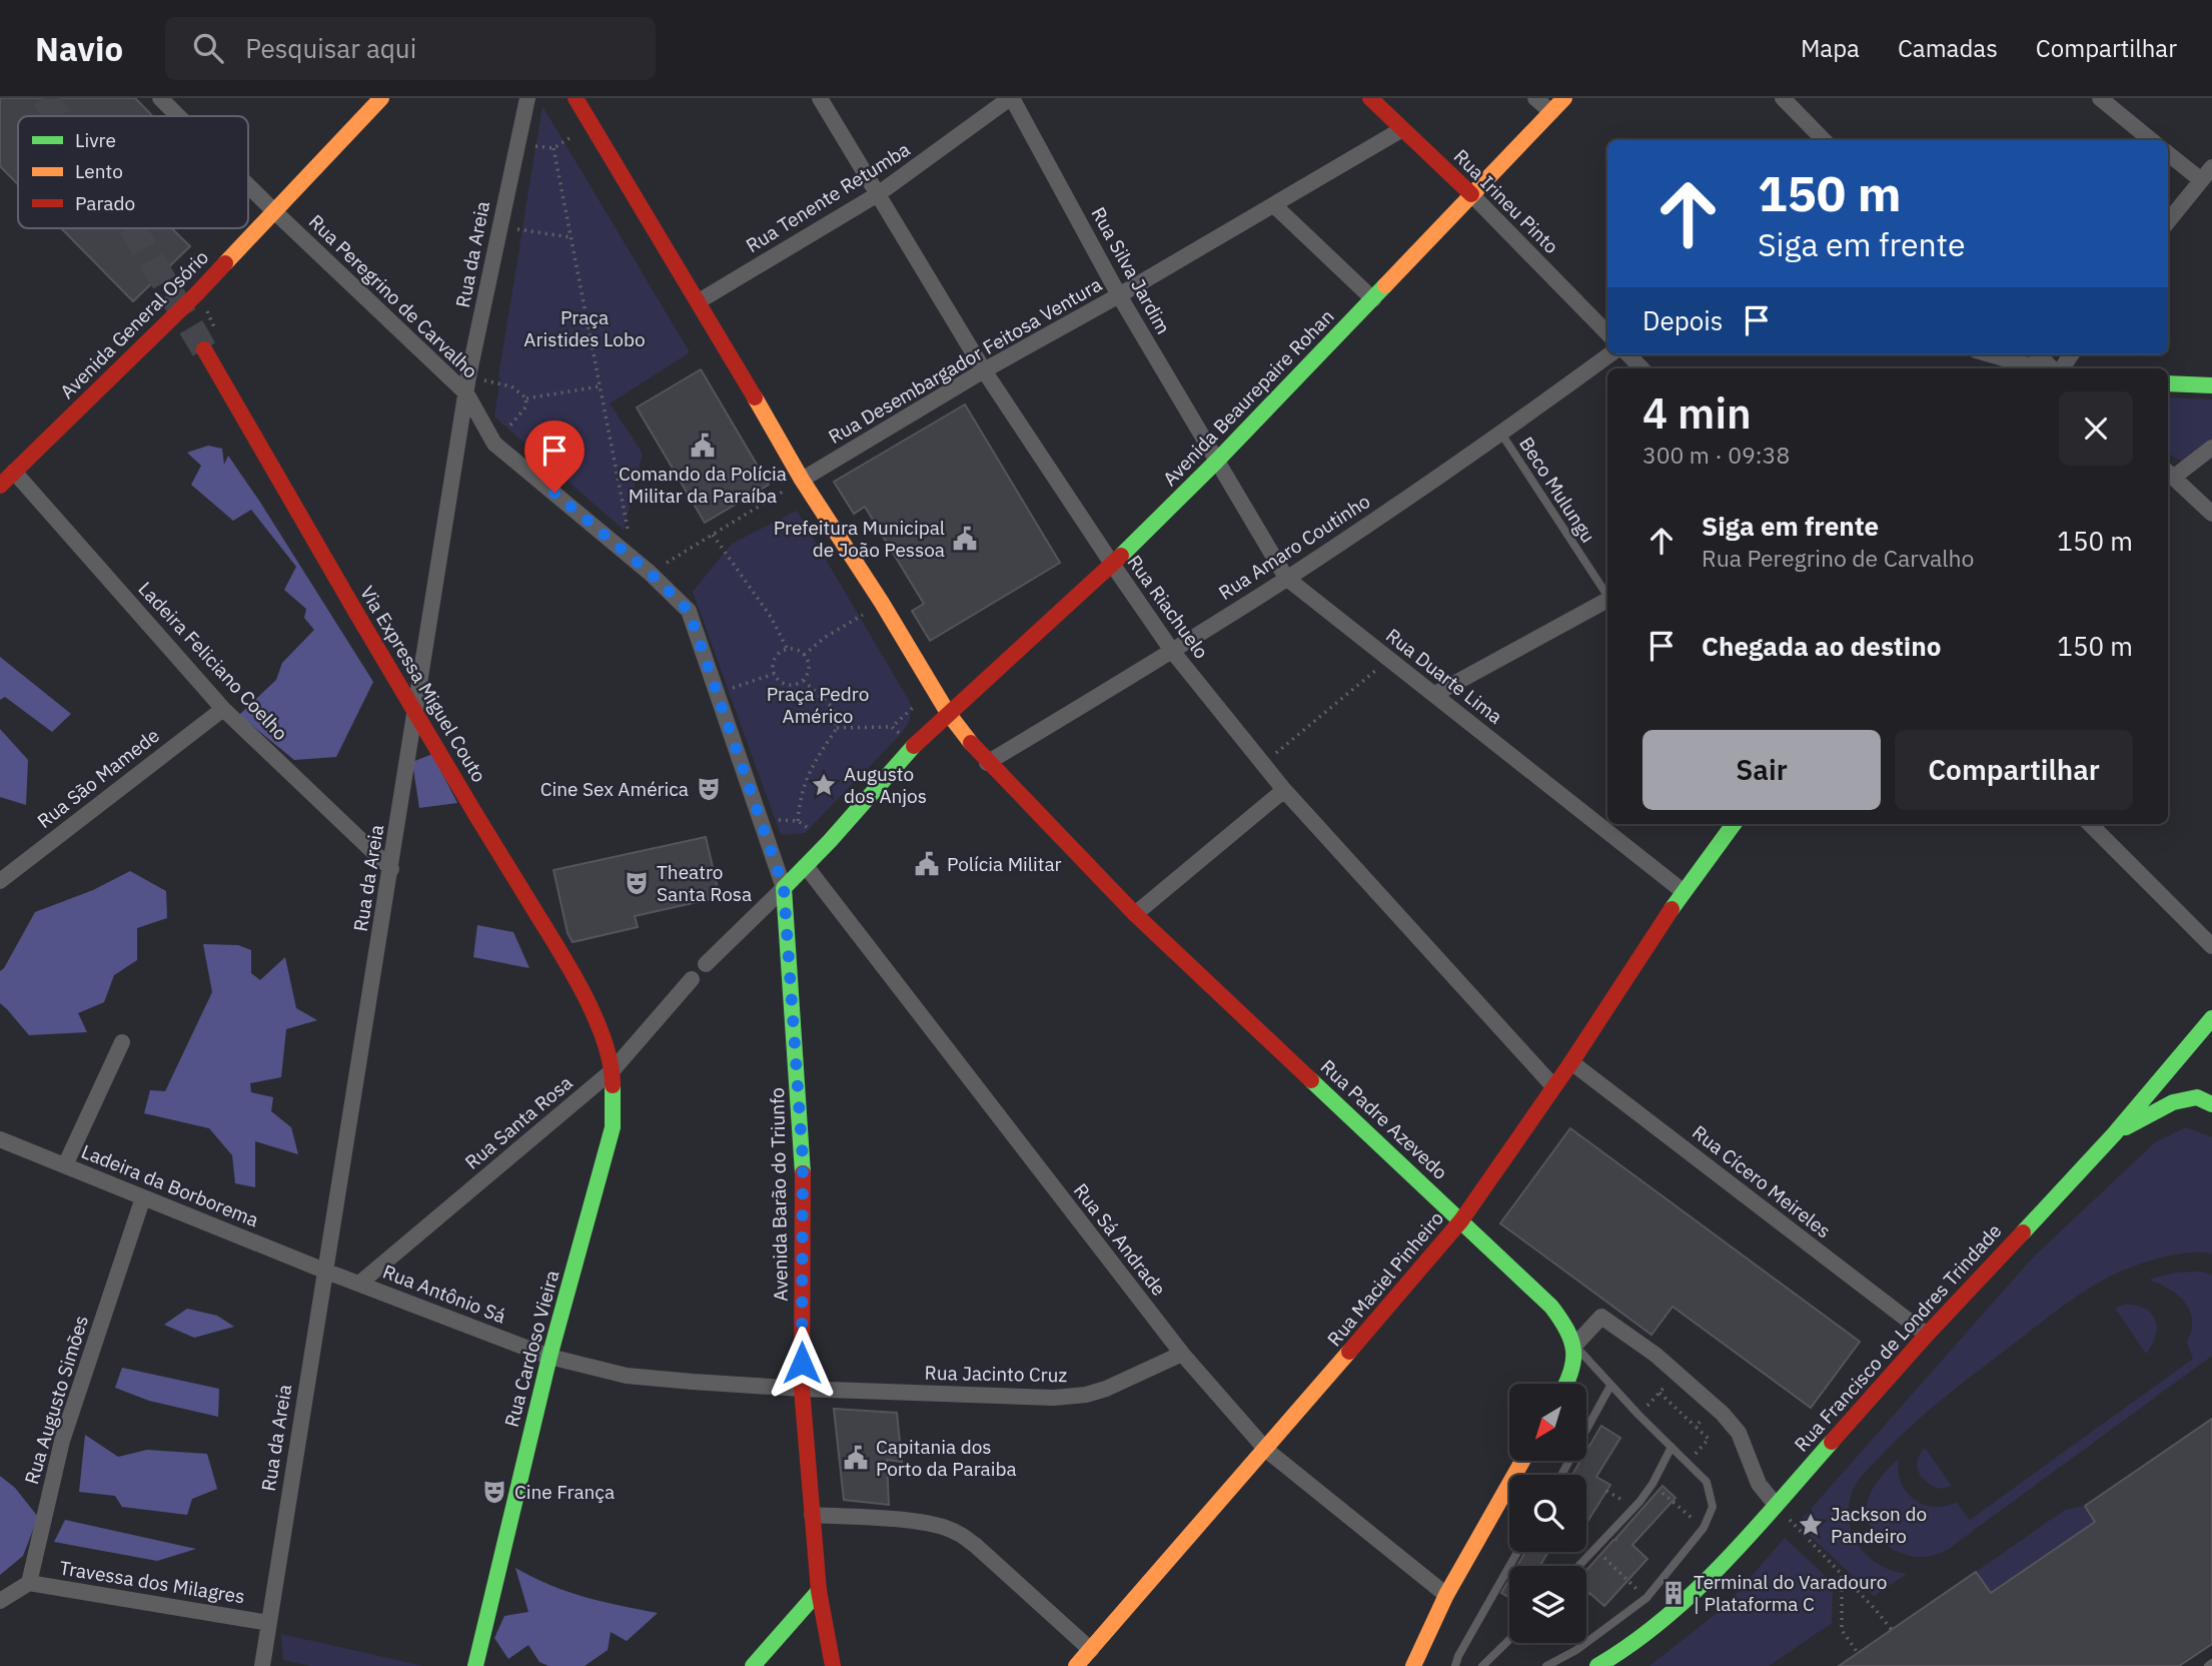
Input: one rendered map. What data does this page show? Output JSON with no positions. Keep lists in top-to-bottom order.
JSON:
{
  "streets": {
    "main road": [
      "Rua Irineu Pinto",
      "Avenida General Osório",
      "Avenida Beaurepaire Rohan",
      "Via Expressa Miguel Couto",
      "Rua Padre Azevedo",
      "Avenida Barão do Triunfo",
      "Rua Maciel Pinheiro",
      "Rua Francisco de Londres Trindade",
      "Rua Cardoso Vieira"
    ],
    "street": [
      "Rua Tenente Retumba",
      "Rua da Areia",
      "Rua Silva Jardim",
      "Rua Peregrino de Carvalho",
      "Rua Desembargador Feitosa Ventura",
      "Rua Amaro Coutinho",
      "Rua Riachuelo",
      "Ladeira Feliciano Coelho",
      "Rua Duarte Lima",
      "Rua São Mamede",
      "Rua Santa Rosa",
      "Rua Cícero Meireles",
      "Ladeira da Borborema",
      "Rua Sá Andrade",
      "Rua Antônio Sá",
      "Rua Jacinto Cruz",
      "Rua Augusto Simões",
      "Travessa dos Milagres"
    ],
    "lane": ["Beco Mulungu"]
  },
  "crossings": [
    ["Rua Tenente Retumba", "Rua Silva Jardim"],
    ["Rua Tenente Retumba", "Rua Riachuelo"],
    ["Rua Irineu Pinto", "Rua Desembargador Feitosa Ventura"],
    ["Rua Irineu Pinto", "Avenida Beaurepaire Rohan"],
    ["Rua da Areia", "Rua Peregrino de Carvalho"],
    ["Rua da Areia", "Ladeira Feliciano Coelho"],
    ["Rua da Areia", "Ladeira da Borborema"],
    ["Rua da Areia", "Rua Antônio Sá"],
    ["Rua da Areia", "Travessa dos Milagres"],
    ["Rua Silva Jardim", "Rua Desembargador Feitosa Ventura"],
    ["Rua Silva Jardim", "Avenida Beaurepaire Rohan"],
    ["Rua Silva Jardim", "Rua Duarte Lima"],
    ["Rua Peregrino de Carvalho", "Avenida General Osório"],
    ["Rua Peregrino de Carvalho", "Avenida Barão do Triunfo"],
    ["Avenida General Osório", "Ladeira Feliciano Coelho"],
    ["Rua Desembargador Feitosa Ventura", "Rua Riachuelo"],
    ["Avenida Beaurepaire Rohan", "Rua Riachuelo"],
    ["Avenida Beaurepaire Rohan", "Rua Duarte Lima"],
    ["Avenida Beaurepaire Rohan", "Rua Padre Azevedo"],
    ["Beco Mulungu", "Rua Amaro Coutinho"],
    ["Rua Amaro Coutinho", "Rua Riachuelo"],
    ["Rua Amaro Coutinho", "Rua Duarte Lima"],
    ["Rua Amaro Coutinho", "Rua Padre Azevedo"],
    ["Rua Riachuelo", "Rua Maciel Pinheiro"],
    ["Ladeira Feliciano Coelho", "Rua São Mamede"],
    ["Rua Duarte Lima", "Rua Maciel Pinheiro"],
    ["Via Expressa Miguel Couto", "Rua Cardoso Vieira"],
    ["Rua Padre Azevedo", "Rua Maciel Pinheiro"],
    ["Rua Santa Rosa", "Rua Antônio Sá"],
    ["Rua Santa Rosa", "Rua Cardoso Vieira"],
    ["Rua Cícero Meireles", "Rua Maciel Pinheiro"],
    ["Rua Cícero Meireles", "Rua Francisco de Londres Trindade"],
    ["Ladeira da Borborema", "Rua Antônio Sá"],
    ["Ladeira da Borborema", "Rua Augusto Simões"],
    ["Avenida Barão do Triunfo", "Rua Antônio Sá"],
    ["Avenida Barão do Triunfo", "Rua Jacinto Cruz"],
    ["Rua Sá Andrade", "Rua Maciel Pinheiro"],
    ["Rua Sá Andrade", "Rua Jacinto Cruz"],
    ["Rua Antônio Sá", "Rua Cardoso Vieira"],
    ["Rua Antônio Sá", "Rua Jacinto Cruz"],
    ["Rua Augusto Simões", "Travessa dos Milagres"]
  ],
  "parks": ["Praça Aristides Lobo", "Praça Pedro Américo"],
  "places": {
    "public building": [
      "Comando da Polícia Militar da Paraíba",
      "Prefeitura Municipal de João Pessoa",
      "Polícia Militar",
      "Capitania dos Porto da Paraiba"
    ],
    "place": ["Augusto dos Anjos", "Jackson do Pandeiro"],
    "theatre": ["Cine Sex América", "Theatro Santa Rosa", "Cine França"],
    "building": ["Terminal do Varadouro | Plataforma C"]
  },
  "legend": ["Livre", "Lento", "Parado"],
  "north": "bottom left",
  "page": {
    "header": "Navio",
    "search": "Pesquisar aqui",
    "nav": ["Mapa", "Camadas", "Compartilhar"],
    "turn": ["150 m", "Siga em frente"],
    "then": "Depois",
    "heading": ["4 min", "300 m · 09:38"],
    "list": [
      {
        "name": "Siga em frente",
        "note": "Rua Peregrino de Carvalho",
        "value": "150 m"
      },
      {
        "name": "Chegada ao destino",
        "value": "150 m"
      }
    ],
    "buttons": ["Sair", "Compartilhar"]
  }
}
